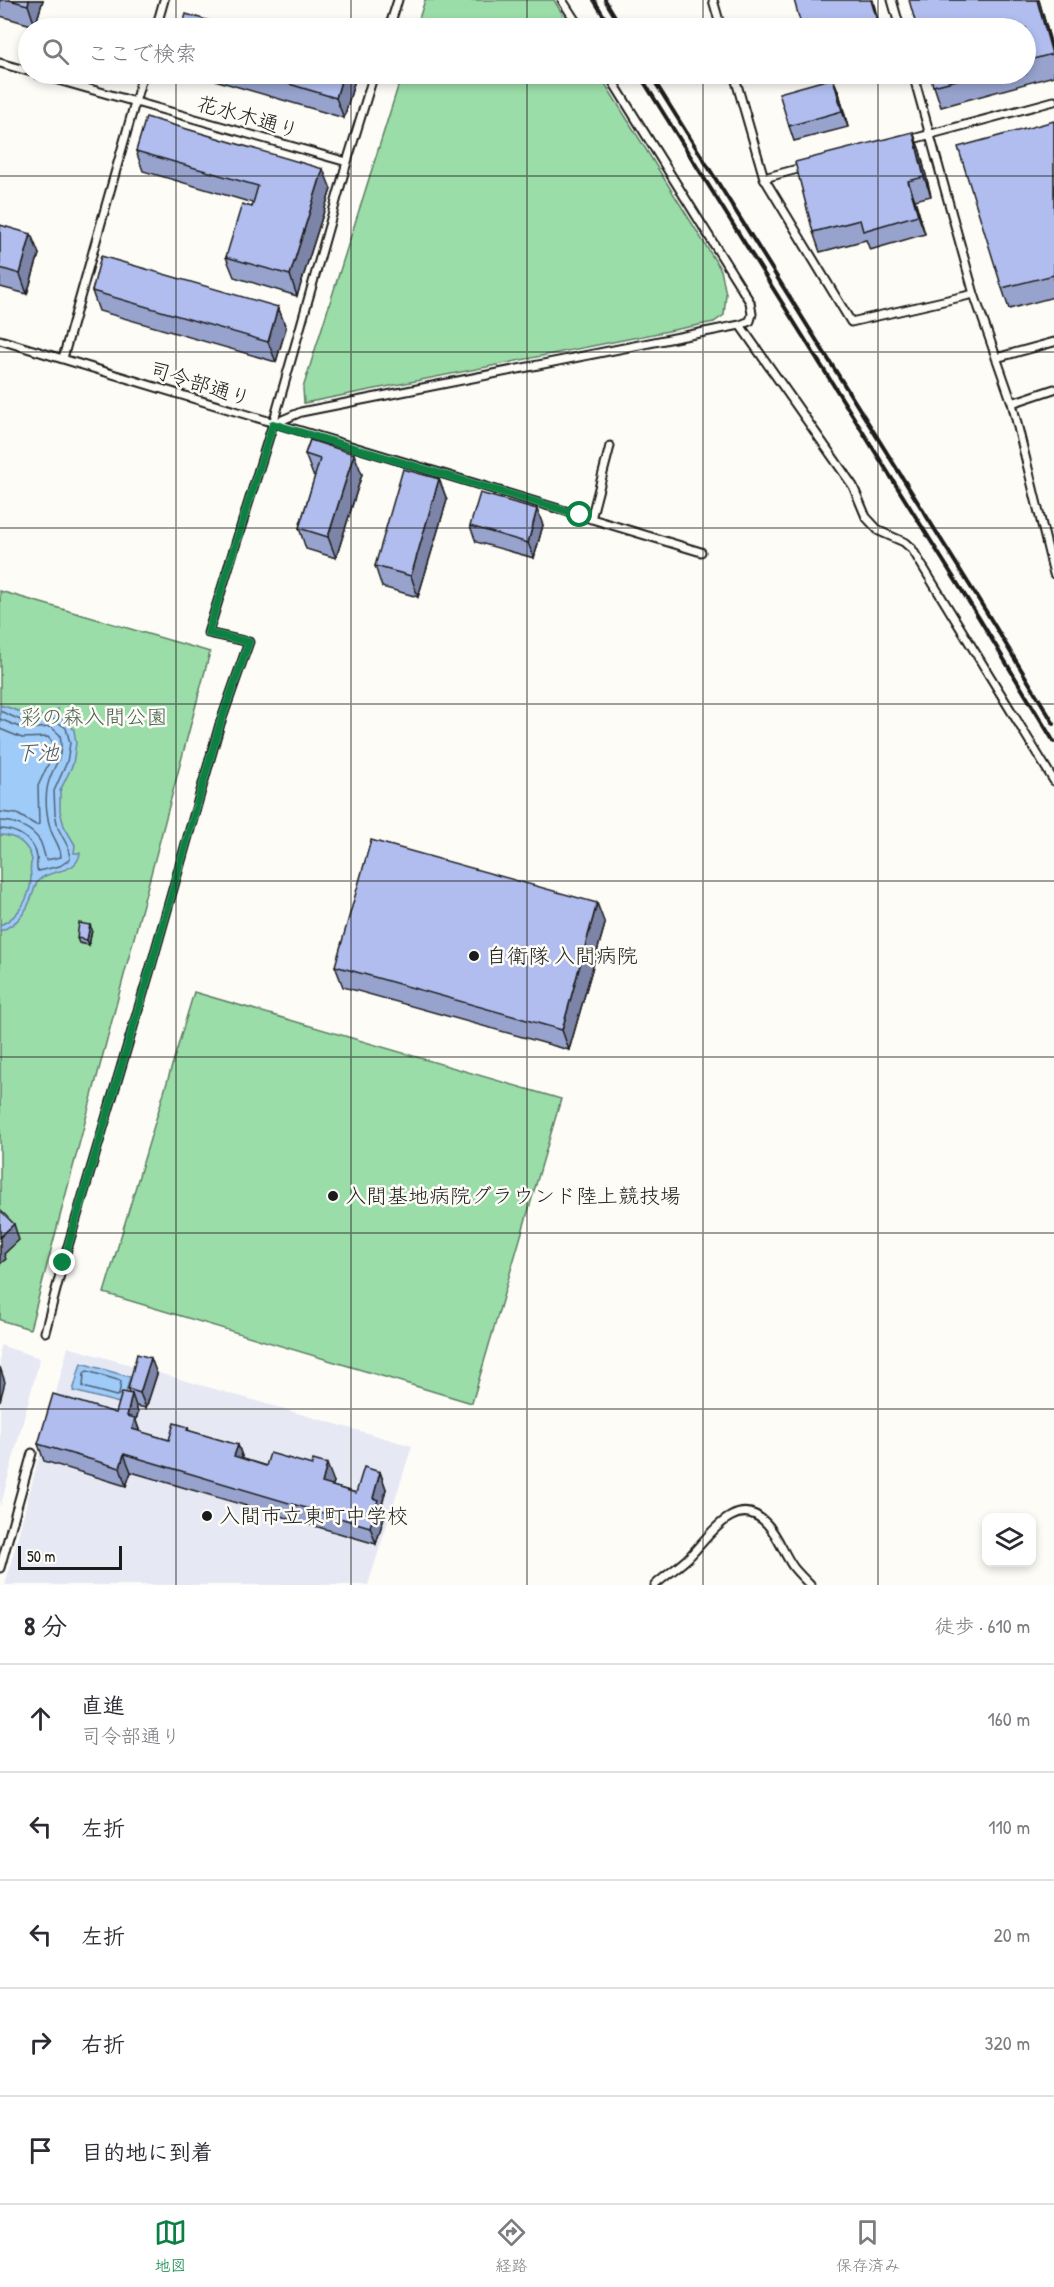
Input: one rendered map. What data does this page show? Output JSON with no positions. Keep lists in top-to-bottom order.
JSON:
{
  "streets": {
    "lane": ["花水木通り", "司令部通り"]
  },
  "water": ["下池"],
  "parks": ["彩の森入間公園"],
  "places": ["自衛隊 入間病院", "入間基地病院グラウンド陸上競技場", "入間市立東町中学校"],
  "scale_bar": "50 m",
  "page": {
    "search": "ここで検索",
    "scale": "50 m",
    "heading": ["8 分", "徒歩 · 610 m"],
    "list": [
      ["直進", "司令部通り", "160 m"],
      ["左折", "110 m"],
      ["左折", "20 m"],
      ["右折", "320 m"],
      "目的地に到着"
    ],
    "nav": ["地図", "経路", "保存済み"]
  }
}
